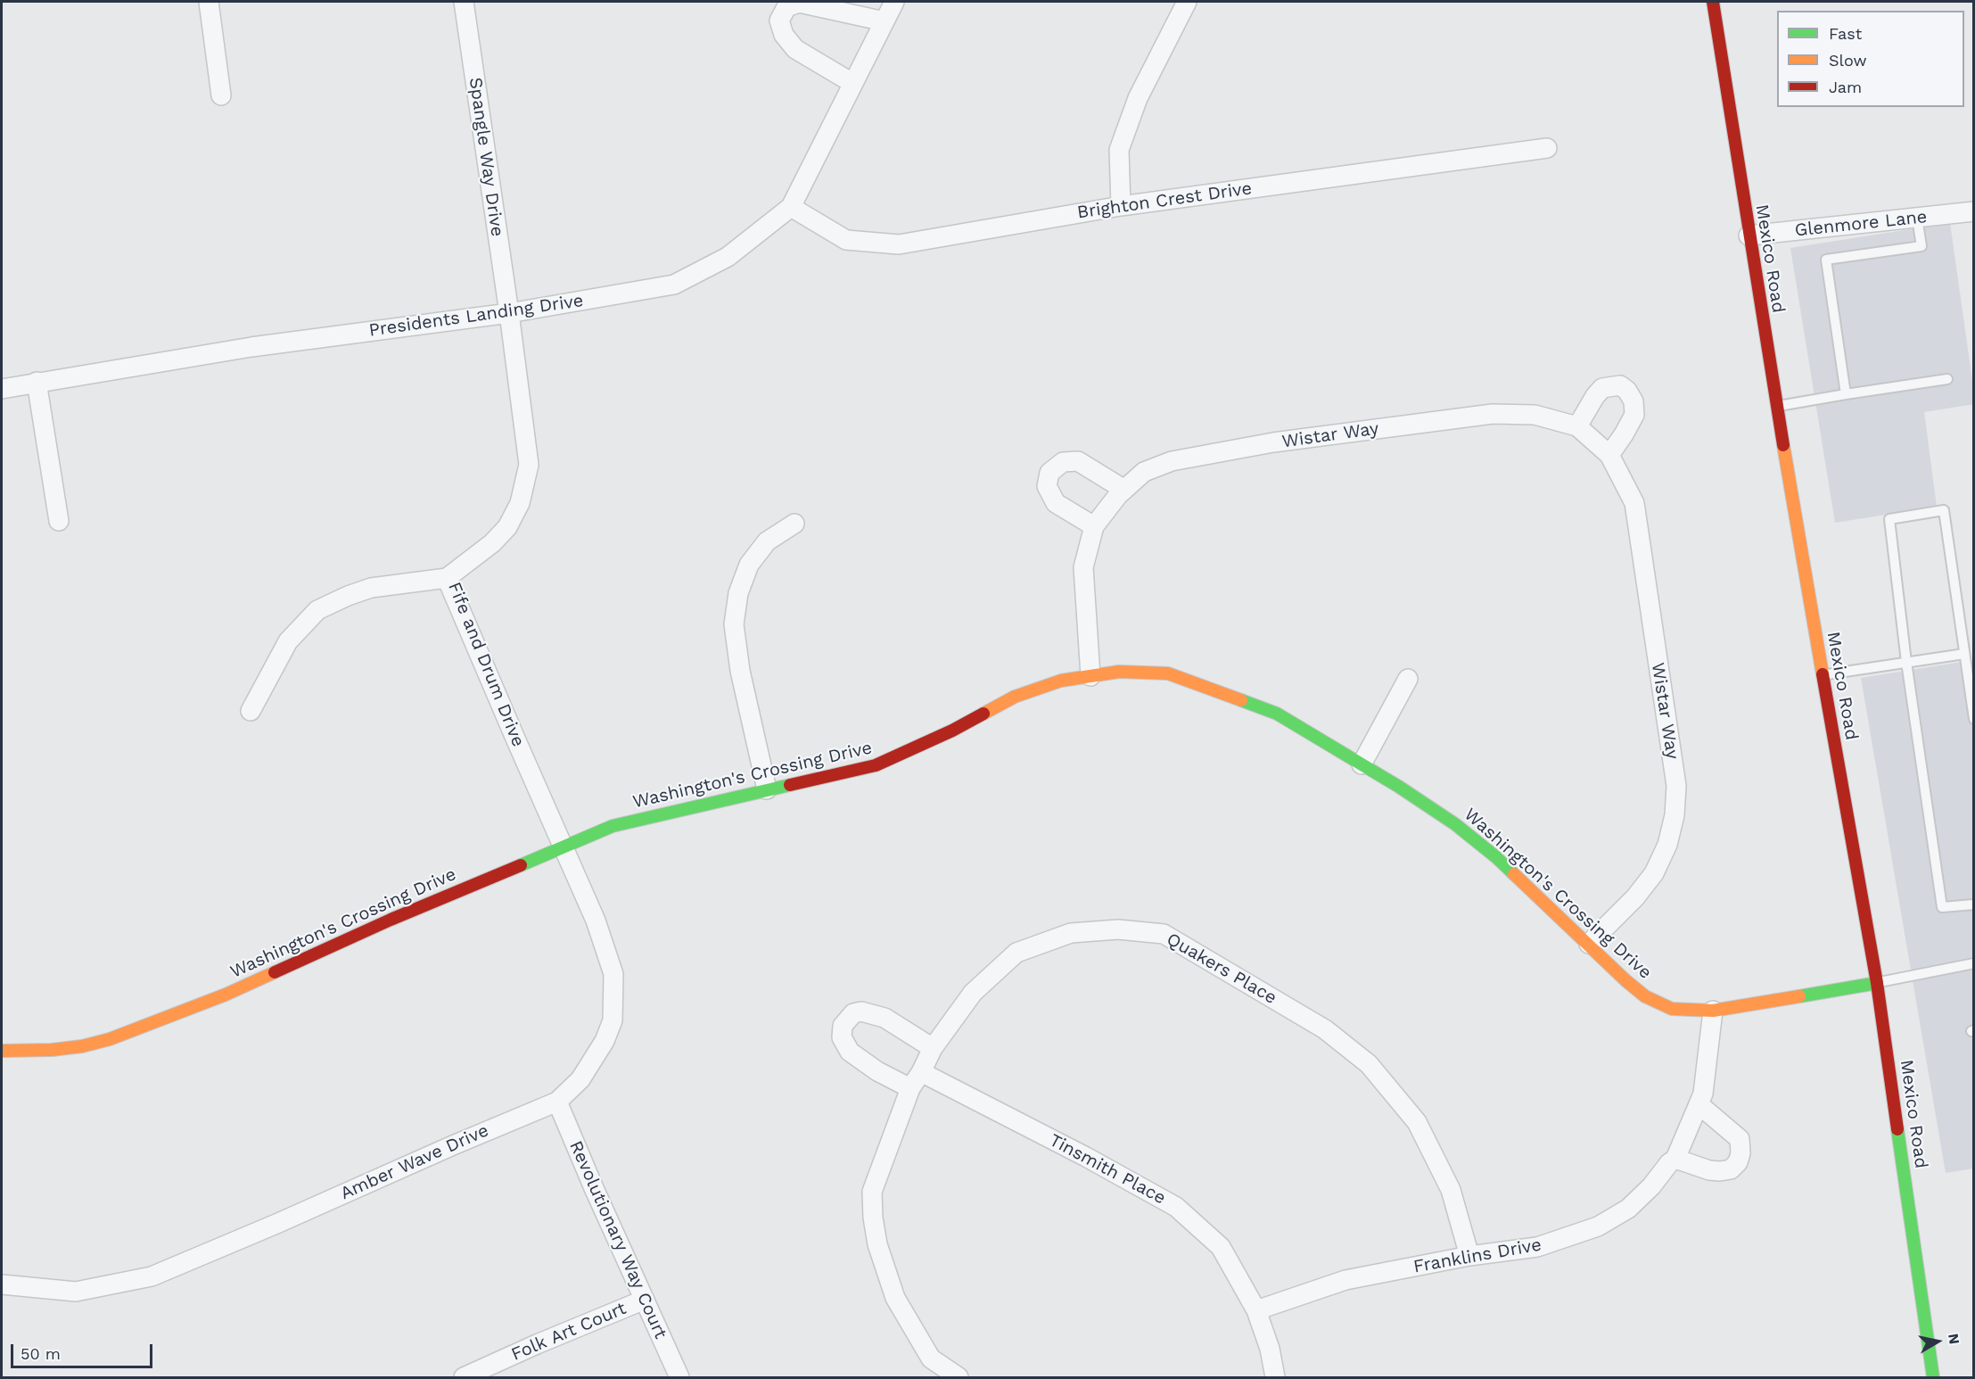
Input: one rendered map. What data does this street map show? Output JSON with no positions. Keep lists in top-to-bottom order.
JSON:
{
  "streets": {
    "street": [
      "Spangle Way Drive",
      "Brighton Crest Drive",
      "Glenmore Lane",
      "Mexico Road",
      "Presidents Landing Drive",
      "Wistar Way",
      "Fife and Drum Drive",
      "Washington's Crossing Drive",
      "Quakers Place",
      "Amber Wave Drive",
      "Tinsmith Place",
      "Revolutionary Way Court",
      "Franklins Drive",
      "Folk Art Court"
    ]
  },
  "crossings": [
    ["Spangle Way Drive", "Presidents Landing Drive"],
    ["Spangle Way Drive", "Fife and Drum Drive"],
    ["Brighton Crest Drive", "Presidents Landing Drive"],
    ["Glenmore Lane", "Mexico Road"],
    ["Mexico Road", "Washington's Crossing Drive"],
    ["Presidents Landing Drive", "Fife and Drum Drive"],
    ["Wistar Way", "Washington's Crossing Drive"],
    ["Fife and Drum Drive", "Washington's Crossing Drive"],
    ["Fife and Drum Drive", "Amber Wave Drive"],
    ["Washington's Crossing Drive", "Amber Wave Drive"],
    ["Washington's Crossing Drive", "Franklins Drive"],
    ["Quakers Place", "Tinsmith Place"],
    ["Quakers Place", "Franklins Drive"],
    ["Amber Wave Drive", "Revolutionary Way Court"],
    ["Tinsmith Place", "Franklins Drive"],
    ["Revolutionary Way Court", "Folk Art Court"]
  ],
  "legend": ["Fast", "Slow", "Jam"],
  "scale_bar": "50 m",
  "north": "right"
}
